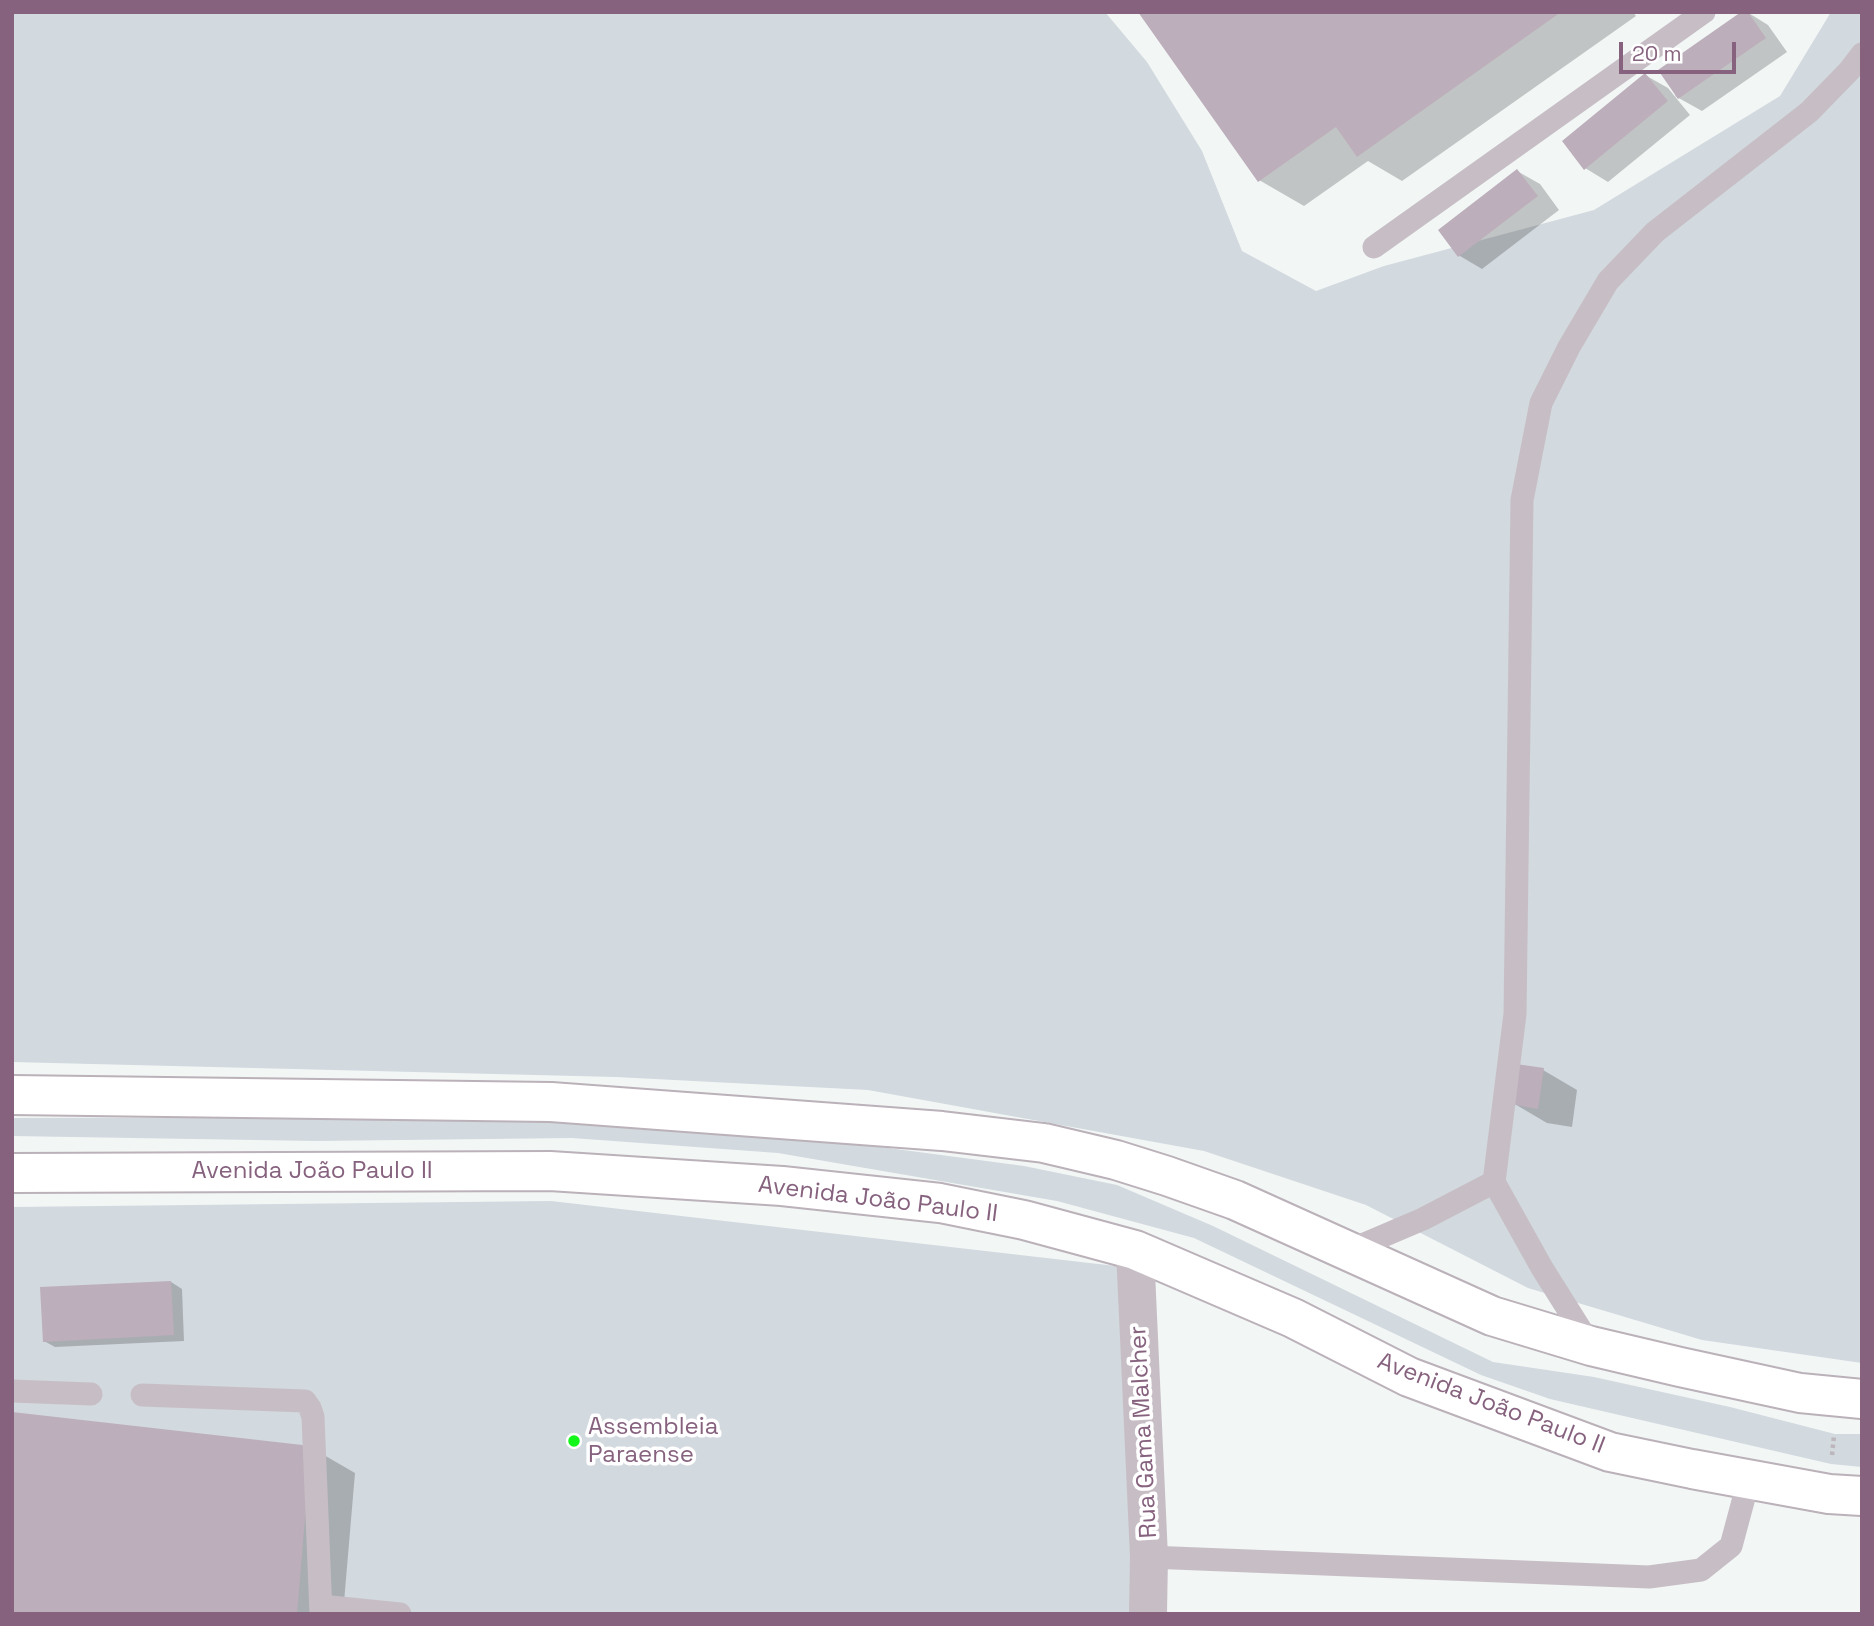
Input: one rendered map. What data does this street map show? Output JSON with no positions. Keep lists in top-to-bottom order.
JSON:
{
  "streets": {
    "main road": ["Avenida João Paulo II"],
    "street": ["Rua Gama Malcher"]
  },
  "crossings": [
    ["Avenida João Paulo II", "Rua Gama Malcher"]
  ],
  "places": ["Assembleia Paraense"],
  "scale_bar": "20 m"
}
